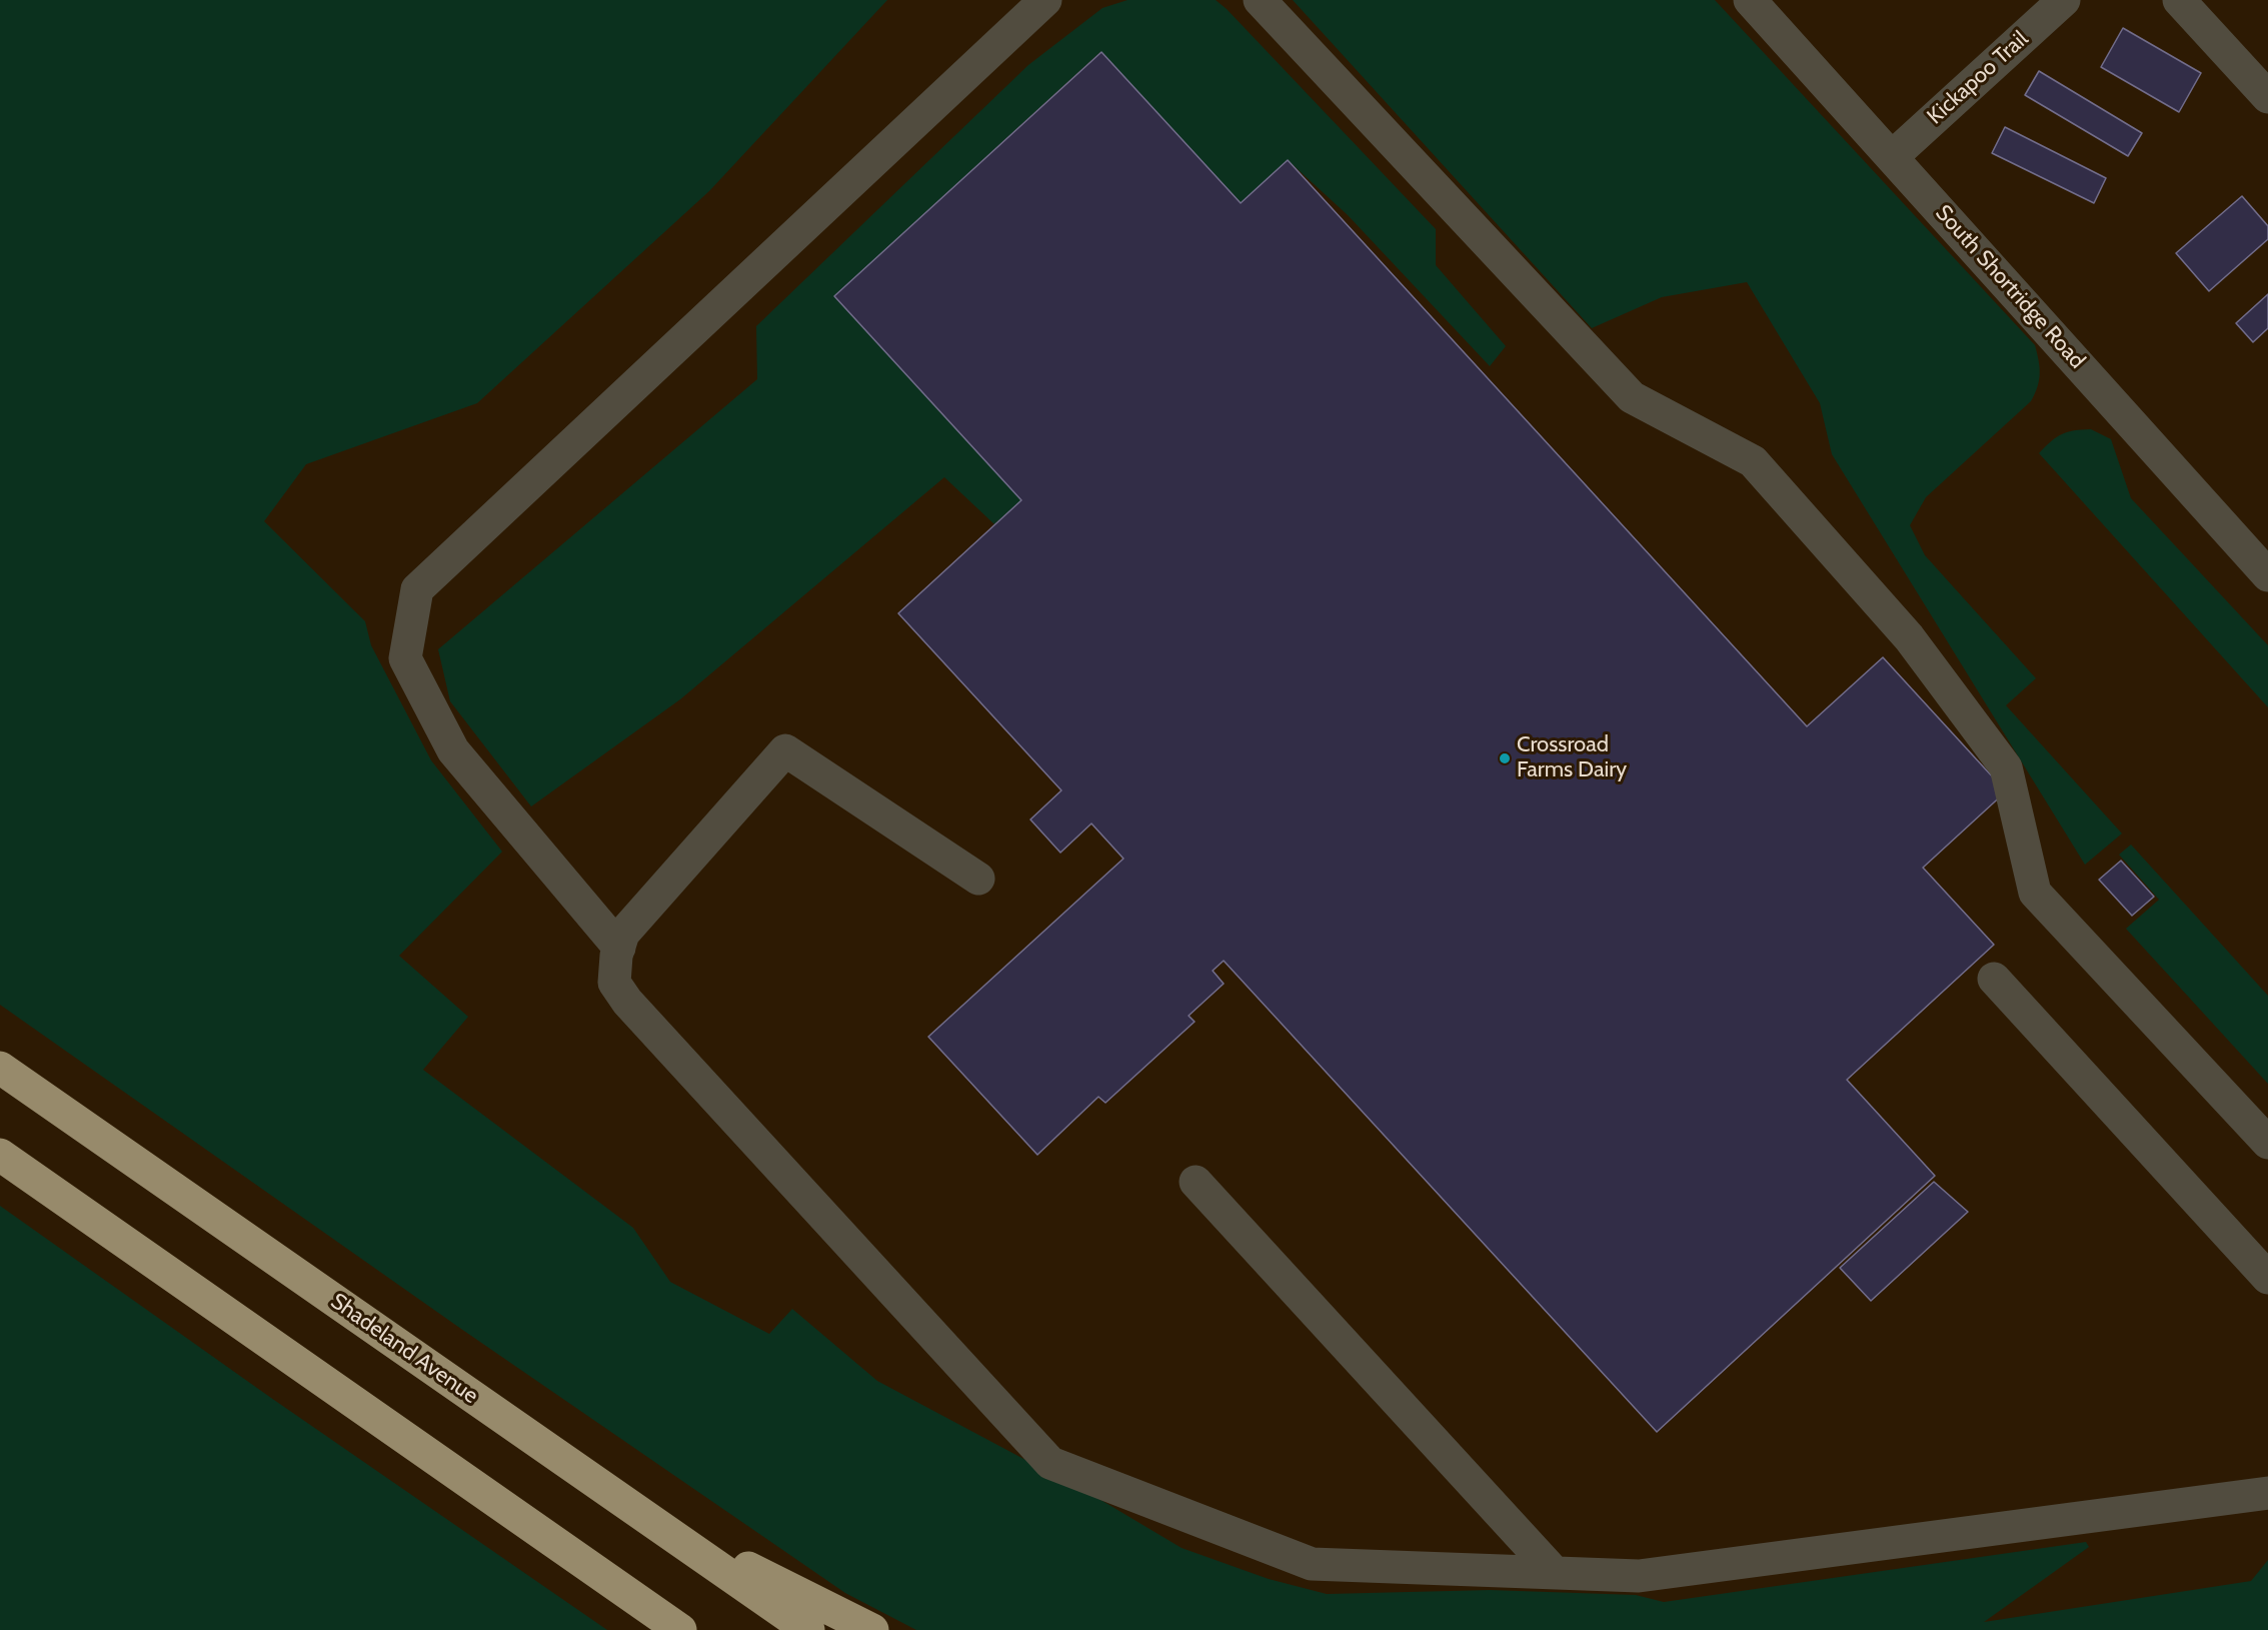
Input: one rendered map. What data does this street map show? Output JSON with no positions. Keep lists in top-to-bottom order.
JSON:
{
  "streets": {
    "highway": ["Shadeland Avenue"],
    "street": ["Kickapoo Trail", "South Shortridge Road"]
  },
  "crossings": [
    ["Kickapoo Trail", "South Shortridge Road"]
  ],
  "places": ["Crossroad Farms Dairy"]
}
